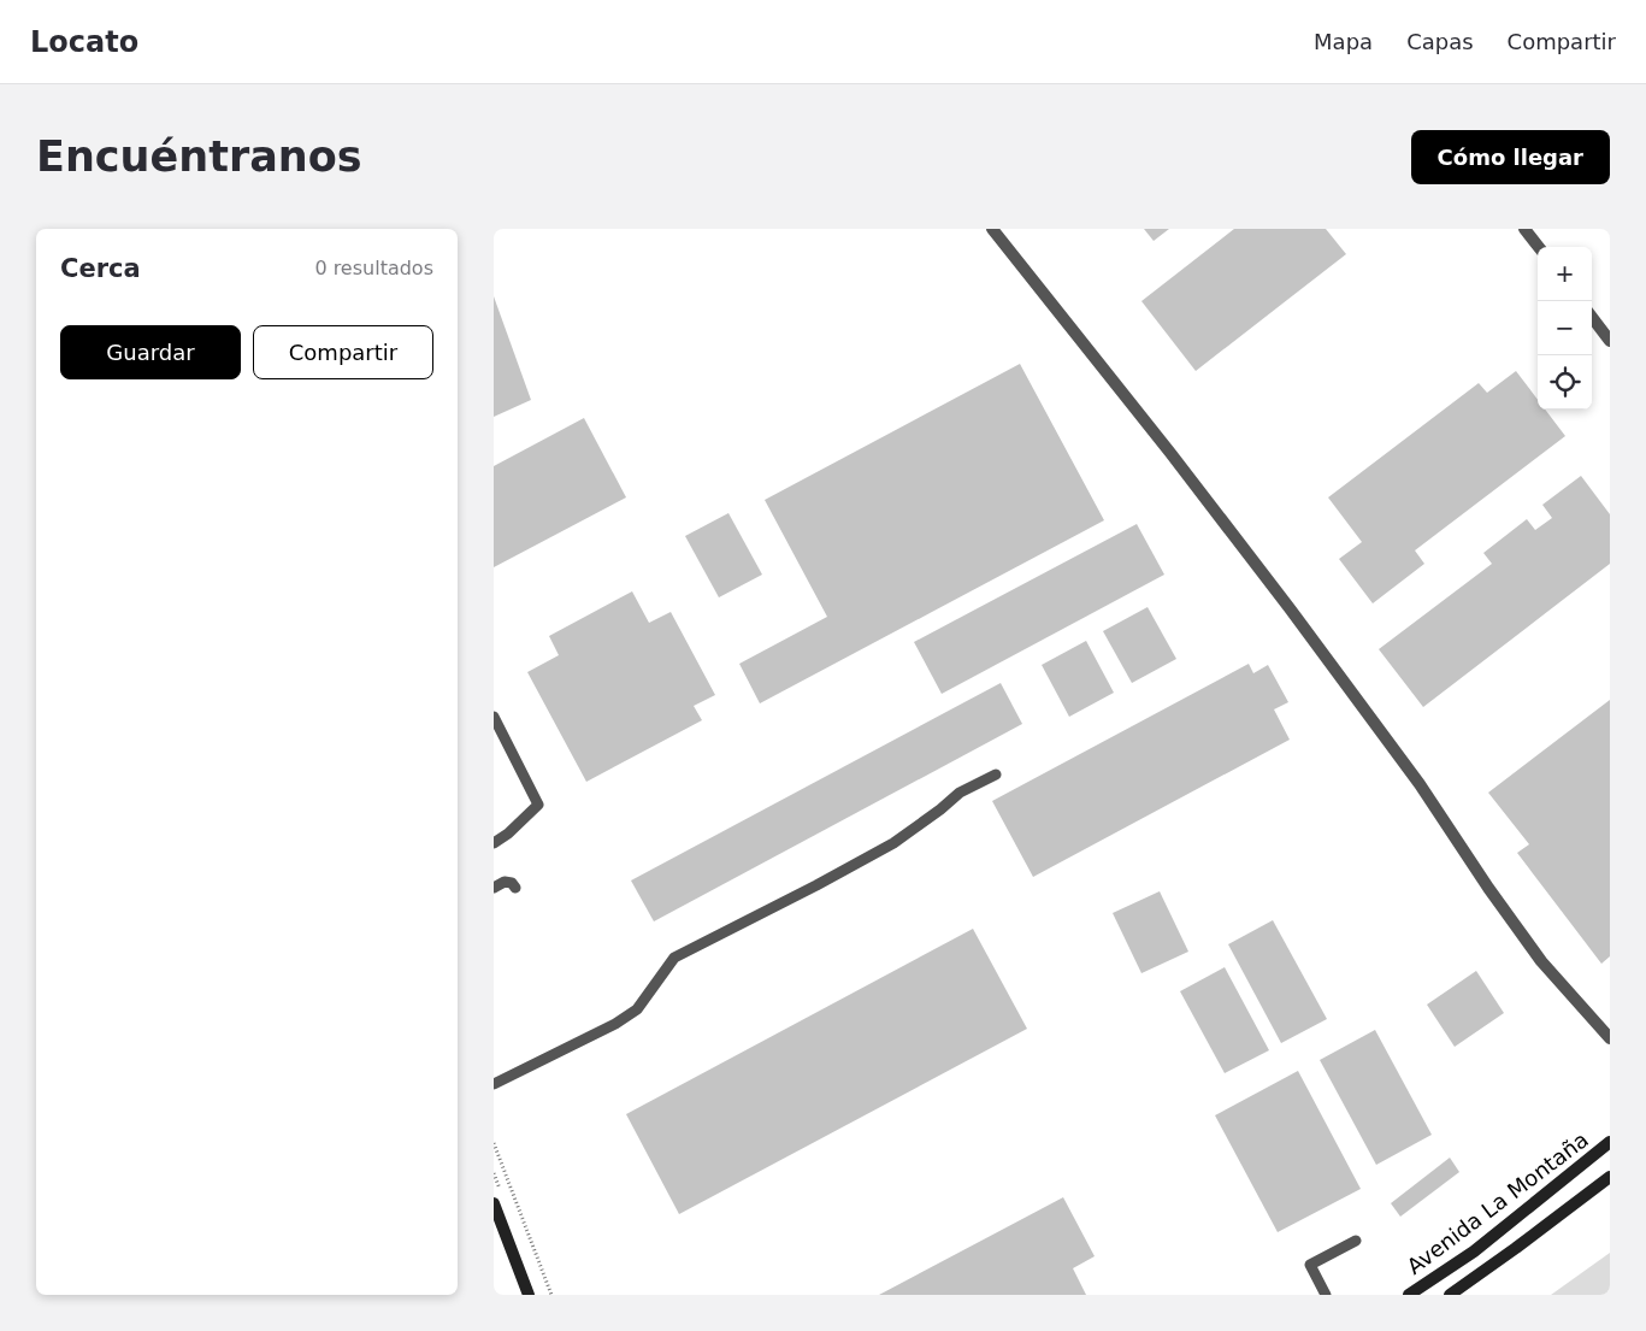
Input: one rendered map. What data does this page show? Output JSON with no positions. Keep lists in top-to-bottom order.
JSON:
{
  "streets": {
    "main road": ["Avenida La Montaña"]
  },
  "page": {
    "header": "Locato",
    "nav": ["Mapa", "Capas", "Compartir"],
    "buttons": [
      "Cómo llegar",
      ["Guardar", "Compartir"]
    ],
    "title": "Encuéntranos",
    "heading": ["Cerca", "0 resultados"],
    "map_buttons": ["+", "−"]
  }
}
